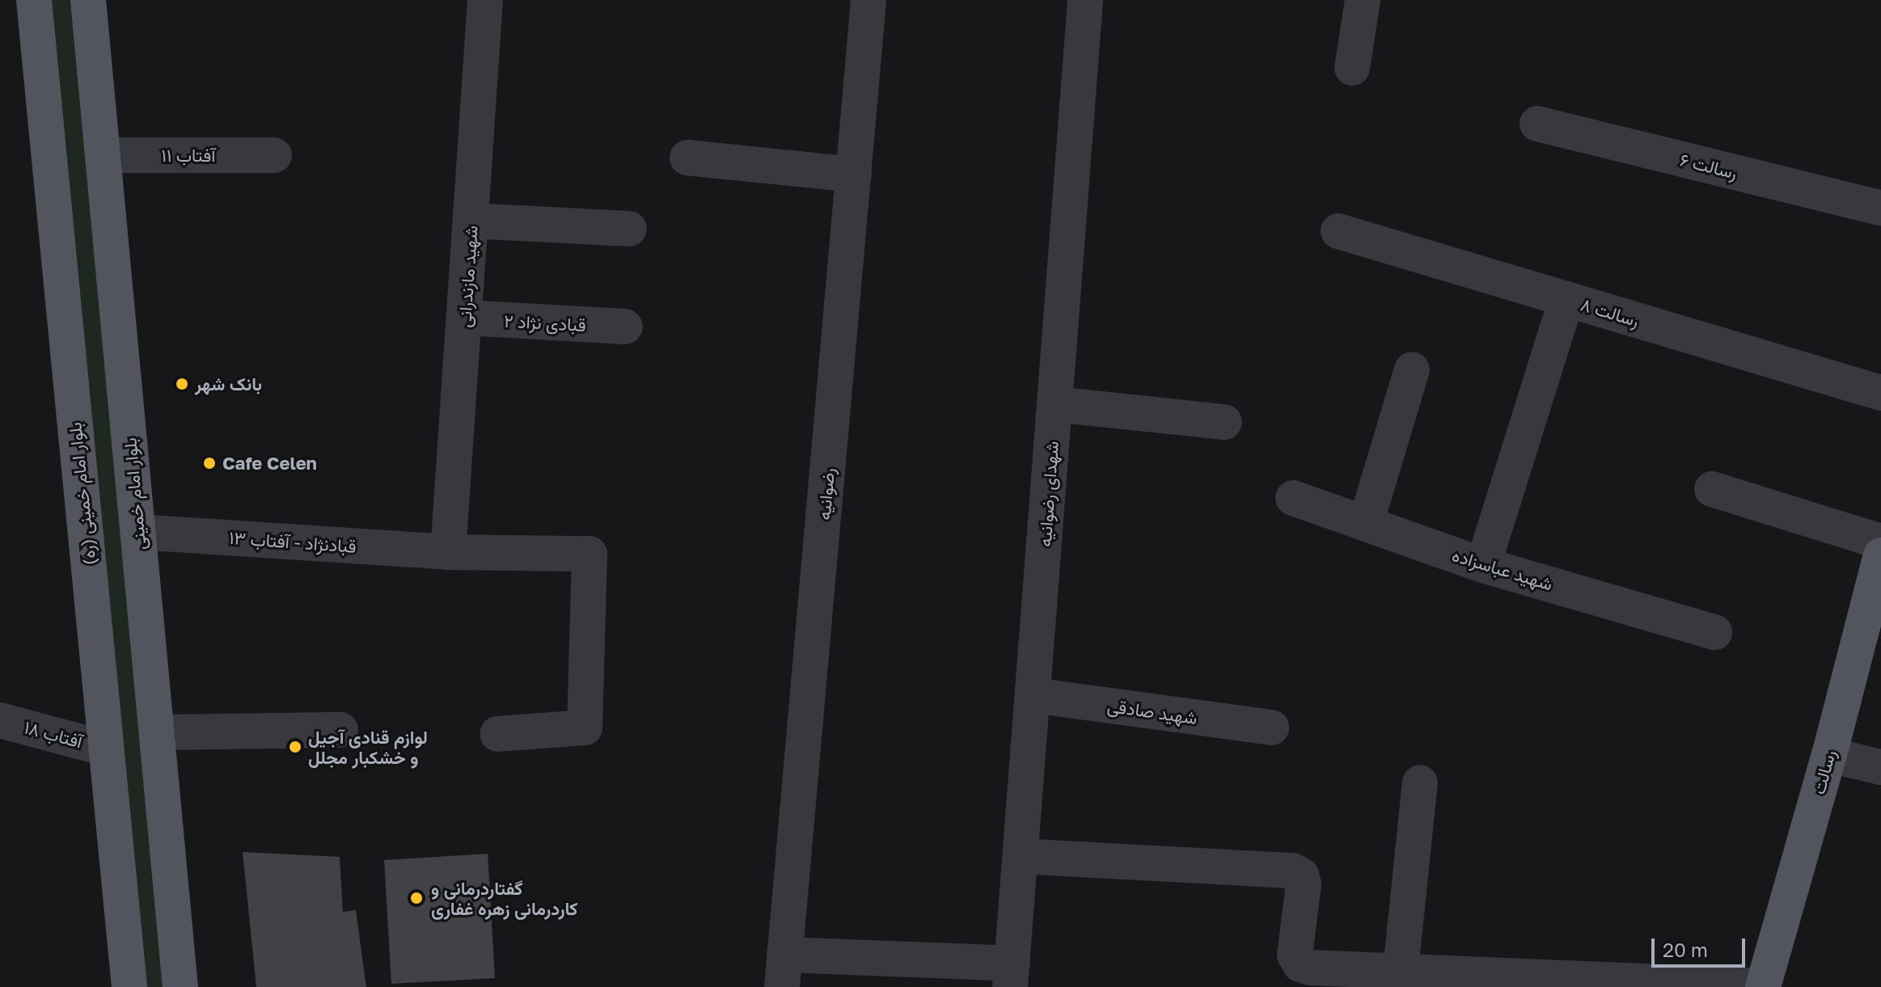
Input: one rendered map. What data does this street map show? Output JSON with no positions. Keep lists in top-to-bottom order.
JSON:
{
  "streets": {
    "main road": ["بلوار امام خمینی (ره)", "بلوار امام خمینی", "رسالت"],
    "street": [
      "آفتاب ۱۱",
      "رسالت ۶",
      "شهید مازندرانی",
      "رسالت ۸",
      "قبادی نژاد ۲",
      "رضوانیه",
      "شهدای رضوانیه",
      "قبادنژاد - آفتاب ۱۳",
      "شهید عباسزاده",
      "شهید صادقی",
      "آفتاب ۱۸"
    ]
  },
  "crossings": [
    ["آفتاب ۱۱", "بلوار امام خمینی"],
    ["شهید مازندرانی", "قبادی نژاد ۲"],
    ["شهید مازندرانی", "قبادنژاد - آفتاب ۱۳"],
    ["بلوار امام خمینی (ره)", "آفتاب ۱۸"],
    ["بلوار امام خمینی", "قبادنژاد - آفتاب ۱۳"],
    ["شهدای رضوانیه", "شهید صادقی"]
  ],
  "places": [
    "بانک شهر",
    "Cafe Celen",
    "لوازم قنادی آجیل و خشکبار مجلل",
    "گفتاردرمانی و کاردرمانی زهره غفاری"
  ],
  "scale_bar": "20 m"
}
